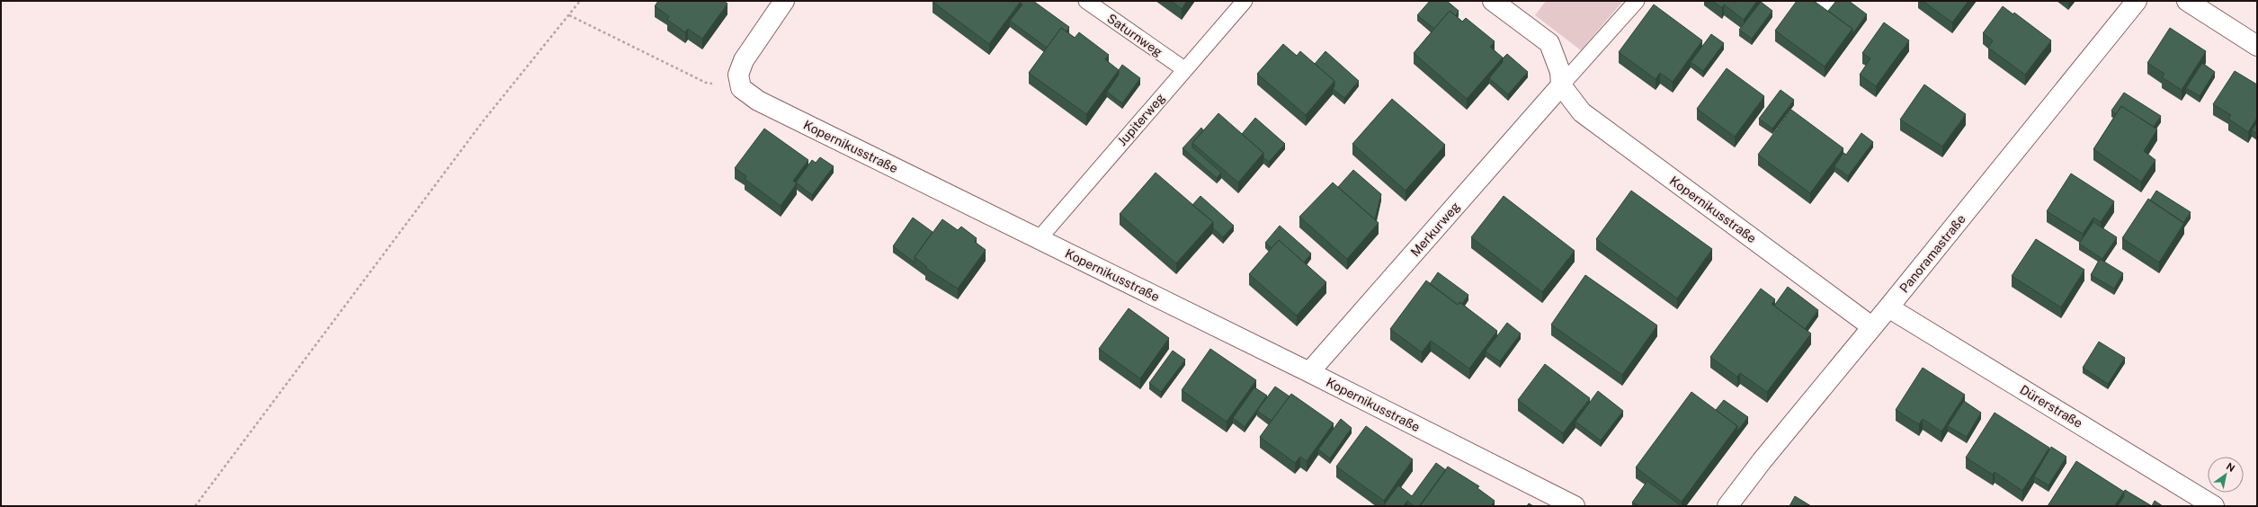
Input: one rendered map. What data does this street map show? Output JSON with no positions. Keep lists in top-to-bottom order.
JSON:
{
  "streets": {
    "street": [
      "Kopernikusstraße",
      "Merkurweg",
      "Panoramastraße",
      "Dürerstraße"
    ],
    "lane": ["Saturnweg", "Jupiterweg"]
  },
  "crossings": [
    ["Saturnweg", "Jupiterweg"],
    ["Jupiterweg", "Kopernikusstraße"],
    ["Kopernikusstraße", "Merkurweg"],
    ["Kopernikusstraße", "Panoramastraße"],
    ["Panoramastraße", "Dürerstraße"]
  ],
  "north": "top right"
}
